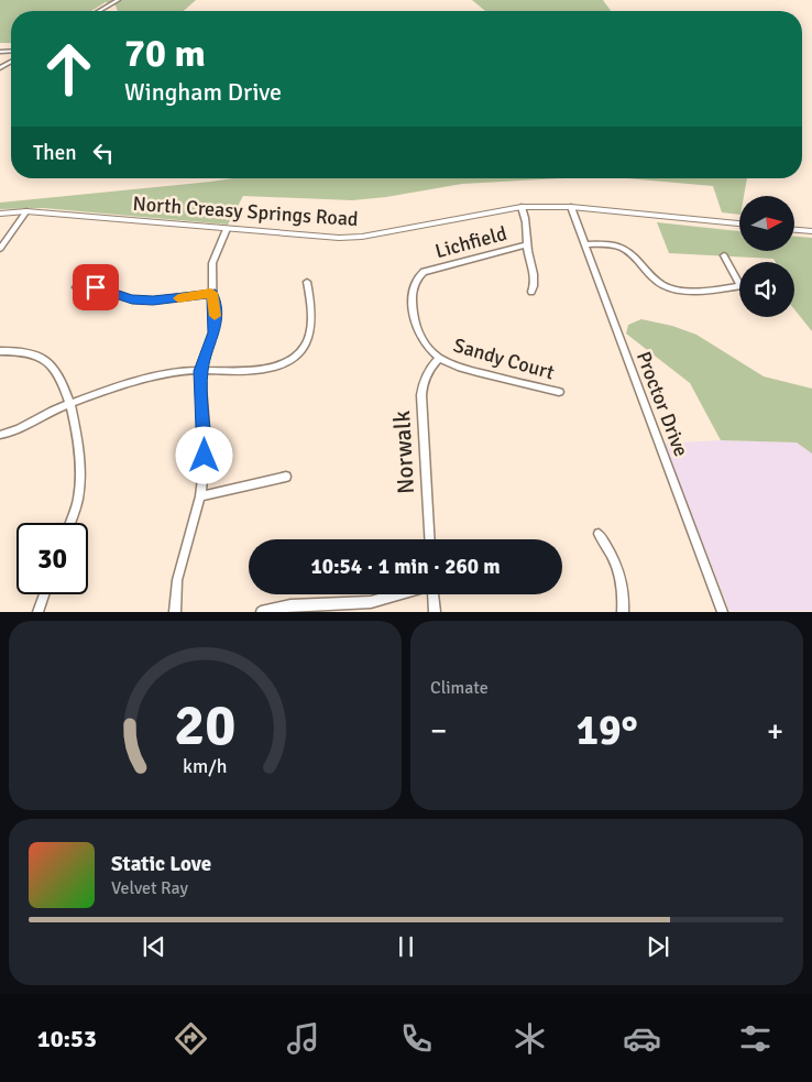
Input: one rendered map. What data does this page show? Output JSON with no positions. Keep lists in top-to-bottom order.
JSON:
{
  "streets": {
    "street": [
      "North Creasy Springs Road",
      "Lichfield",
      "Sandy Court",
      "Proctor Drive",
      "Norwalk"
    ]
  },
  "crossings": [
    ["North Creasy Springs Road", "Proctor Drive"],
    ["Lichfield", "Sandy Court"],
    ["Lichfield", "Norwalk"],
    ["Sandy Court", "Norwalk"]
  ],
  "north": "right",
  "page": {
    "turn": ["70 m", "Wingham Drive"],
    "then": "Then",
    "limit": "30",
    "trip": "10:54 · 1 min · 260 m",
    "tile": "Climate",
    "heat": ["−", "19°", "+"],
    "song": ["Static Love", "Velvet Ray"],
    "tabs": "10:53",
    "gauge": ["20", "km/h"]
  }
}
